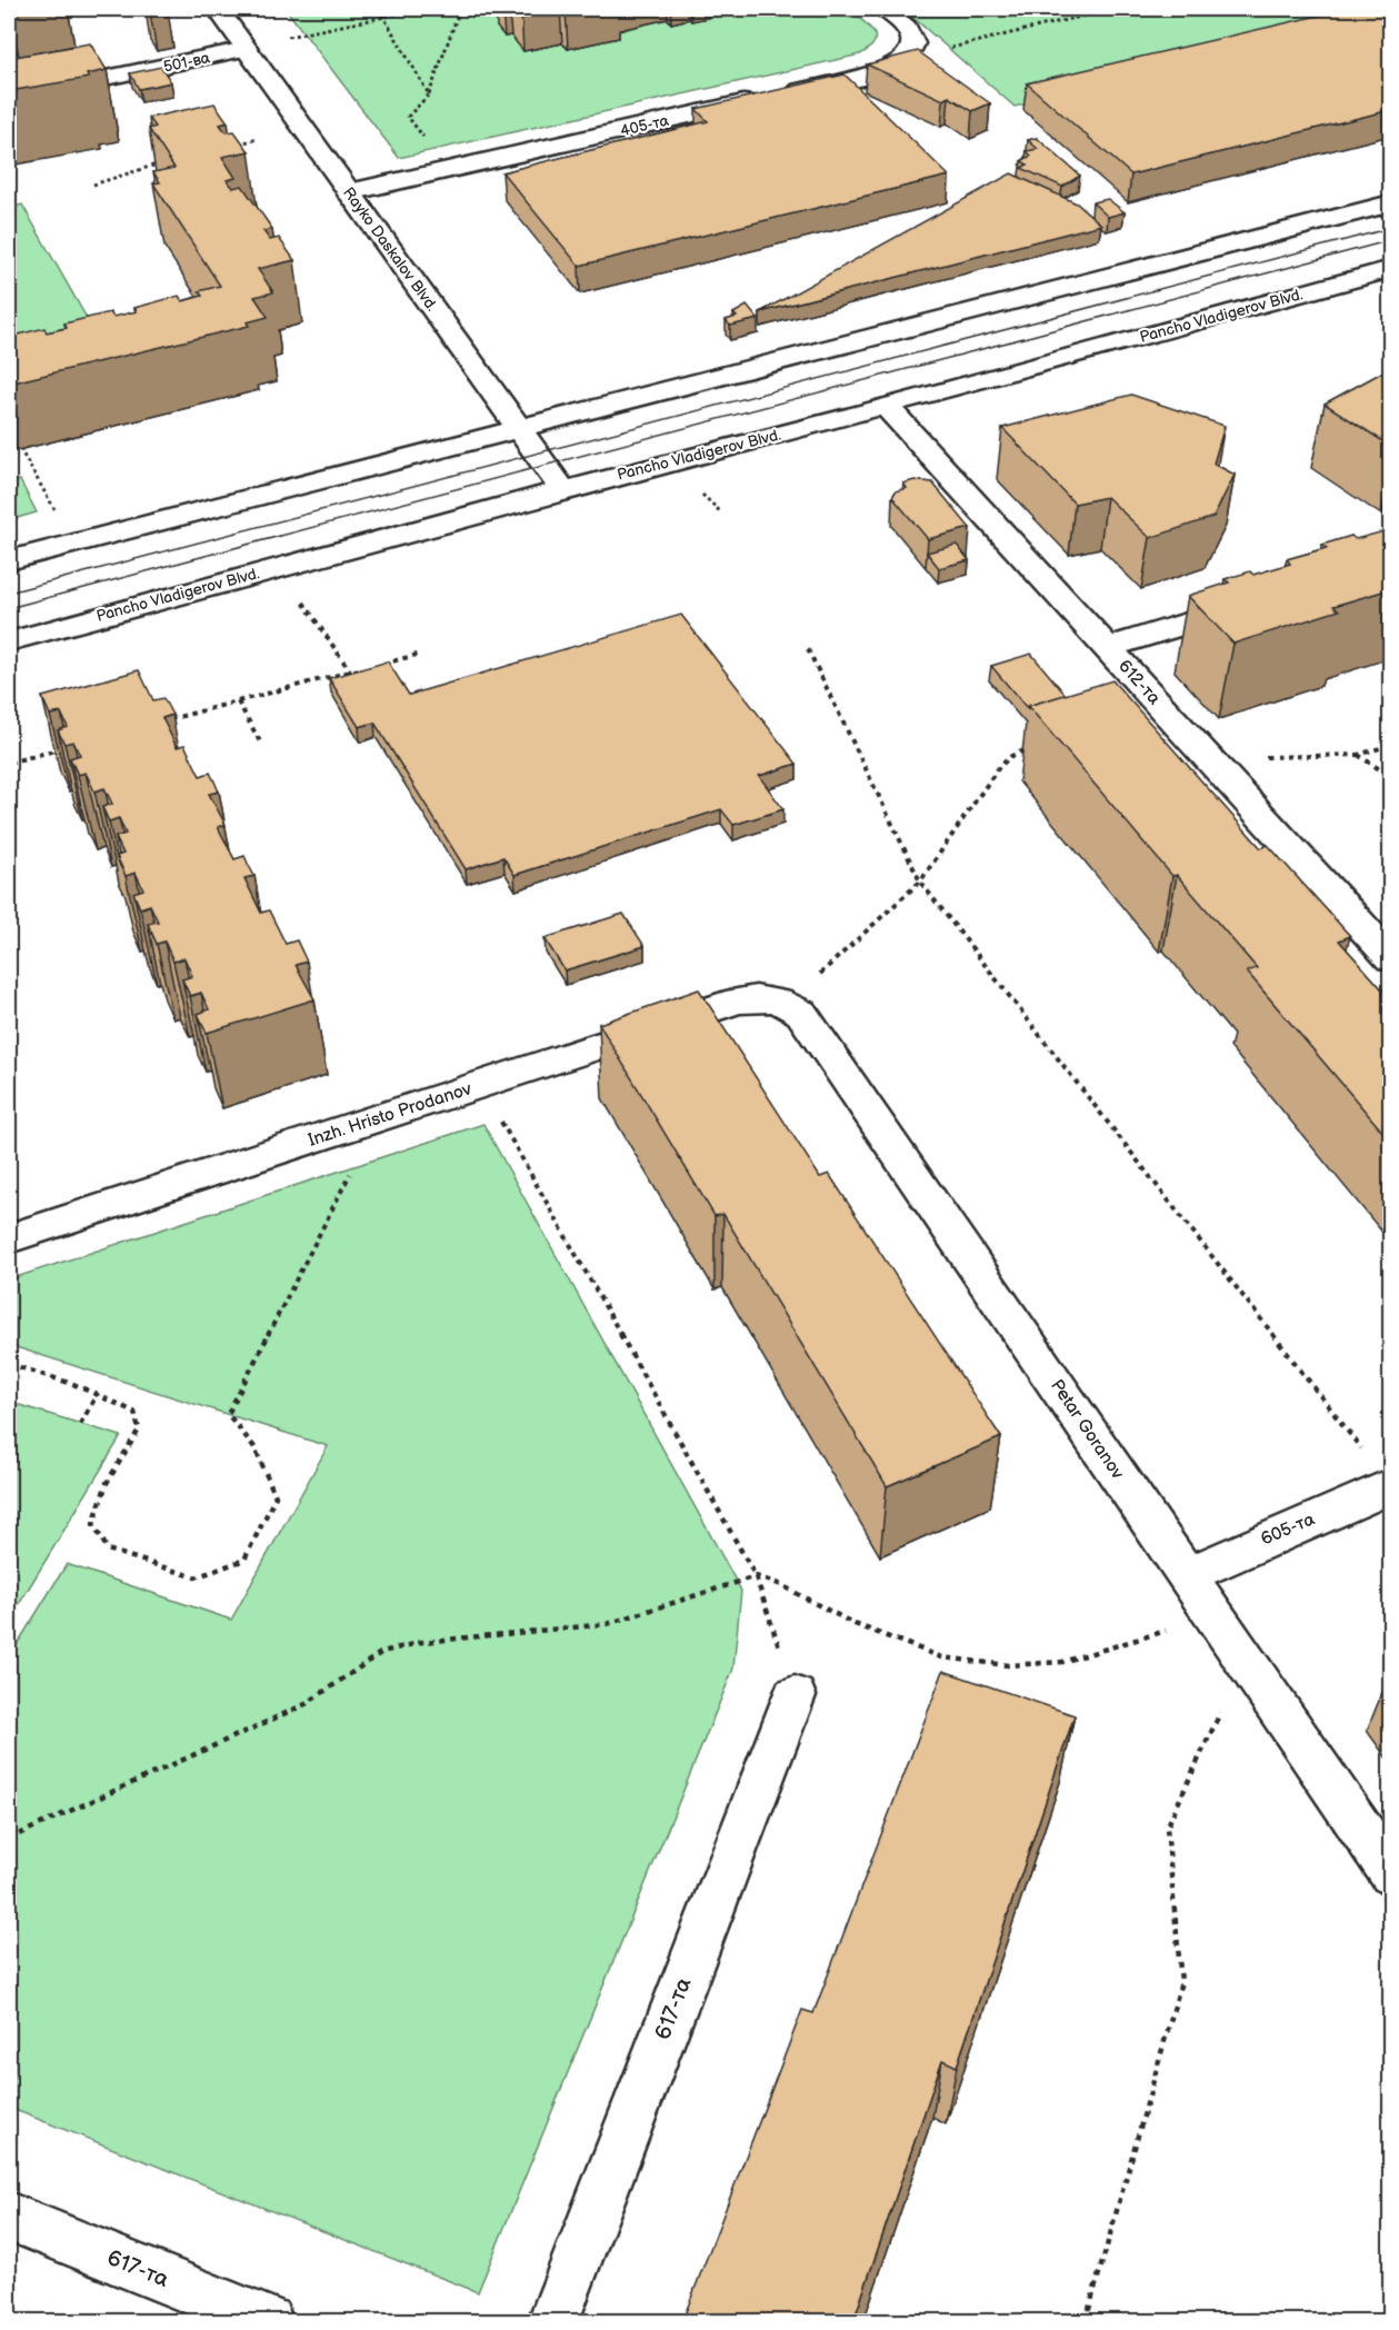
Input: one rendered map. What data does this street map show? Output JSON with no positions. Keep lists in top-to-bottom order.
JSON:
{
  "streets": {
    "street": [
      "501-ва",
      "405-та",
      "Rayko Daskalov Blvd.",
      "Pancho Vladigerov Blvd.",
      "612-та",
      "Inzh. Hristo Prodanov",
      "Petar Goranov",
      "605-та",
      "617-та"
    ]
  },
  "crossings": [
    ["501-ва", "Rayko Daskalov Blvd."],
    ["405-та", "Rayko Daskalov Blvd."],
    ["Rayko Daskalov Blvd.", "Pancho Vladigerov Blvd."],
    ["Pancho Vladigerov Blvd.", "612-та"],
    ["Inzh. Hristo Prodanov", "Petar Goranov"],
    ["Petar Goranov", "605-та"]
  ]
}
